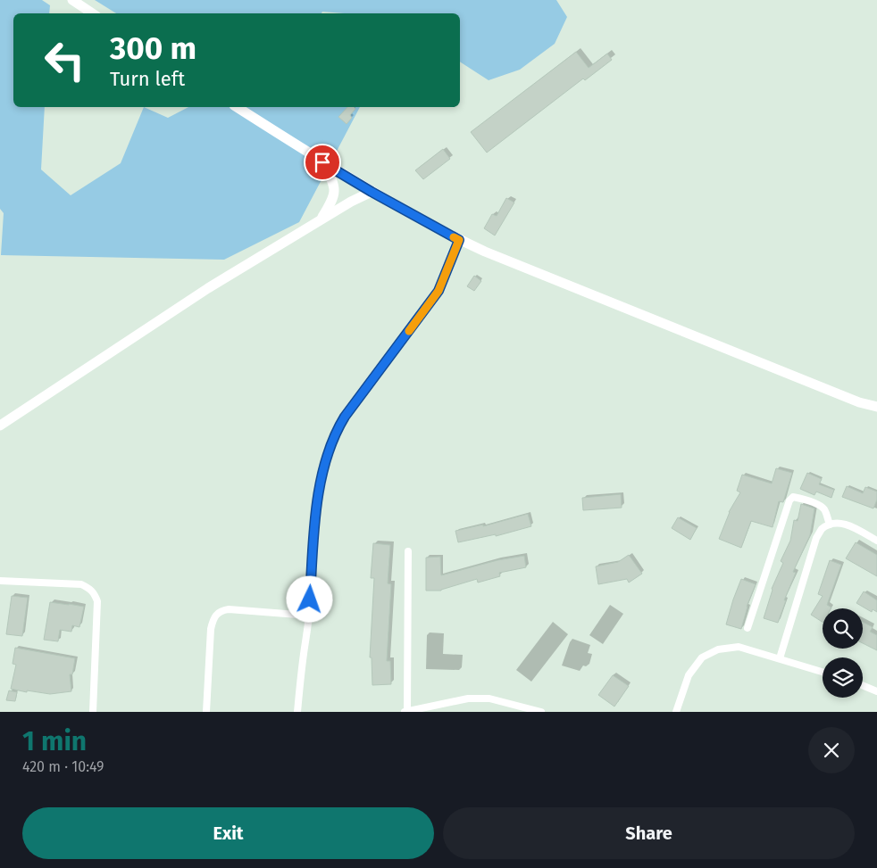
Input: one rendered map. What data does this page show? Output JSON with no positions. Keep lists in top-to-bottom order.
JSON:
{
  "page": {
    "turn": ["300 m", "Turn left"],
    "heading": ["1 min", "420 m · 10:49"],
    "buttons": ["Exit", "Share"]
  }
}
